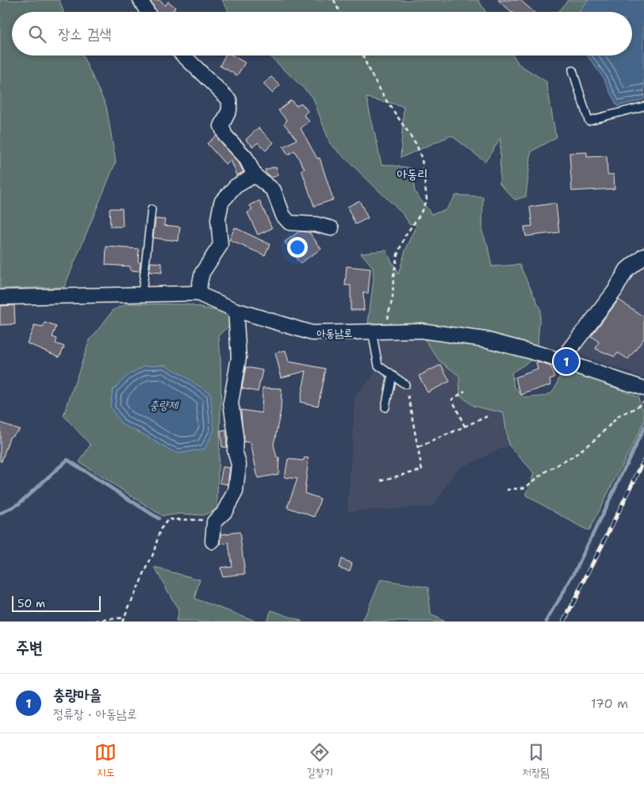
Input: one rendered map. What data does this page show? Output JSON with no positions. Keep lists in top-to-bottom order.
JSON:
{
  "streets": {
    "street": ["아동남로"]
  },
  "districts": ["아동리"],
  "water": ["충량제"],
  "scale_bar": "50 m",
  "page": {
    "search": "장소 검색",
    "pins": "1",
    "scale": "50 m",
    "heading": "주변",
    "list": [
      {
        "mark": "1",
        "name": "충량마을",
        "note": "정류장 · 아동남로",
        "value": "170 m"
      }
    ],
    "nav": ["지도", "길찾기", "저장됨"]
  }
}
